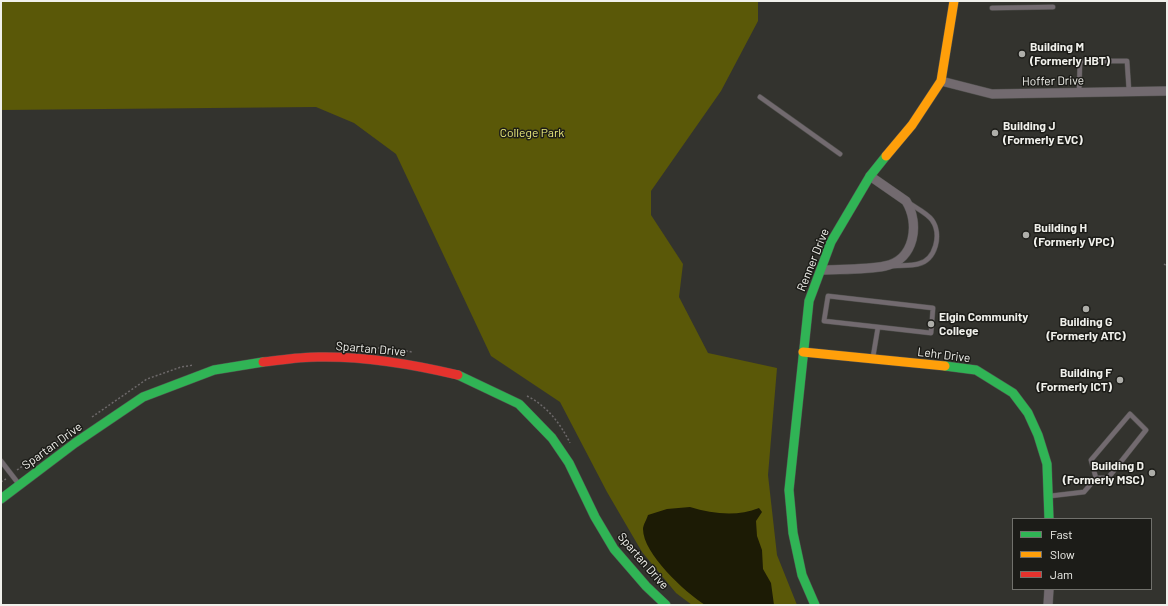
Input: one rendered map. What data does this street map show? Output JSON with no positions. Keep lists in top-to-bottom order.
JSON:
{
  "streets": {
    "street": [
      "Hoffer Drive",
      "Renner Drive",
      "Spartan Drive",
      "Lehr Drive"
    ]
  },
  "crossings": [
    ["Hoffer Drive", "Renner Drive"],
    ["Renner Drive", "Lehr Drive"]
  ],
  "parks": ["College Park"],
  "places": [
    "Building M (Formerly HBT)",
    "Building J (Formerly EVC)",
    "Building H (Formerly VPC)",
    "Building G (Formerly ATC)",
    "Elgin Community College",
    "Building F (Formerly ICT)",
    "Building D (Formerly MSC)"
  ],
  "legend": ["Fast", "Slow", "Jam"]
}
